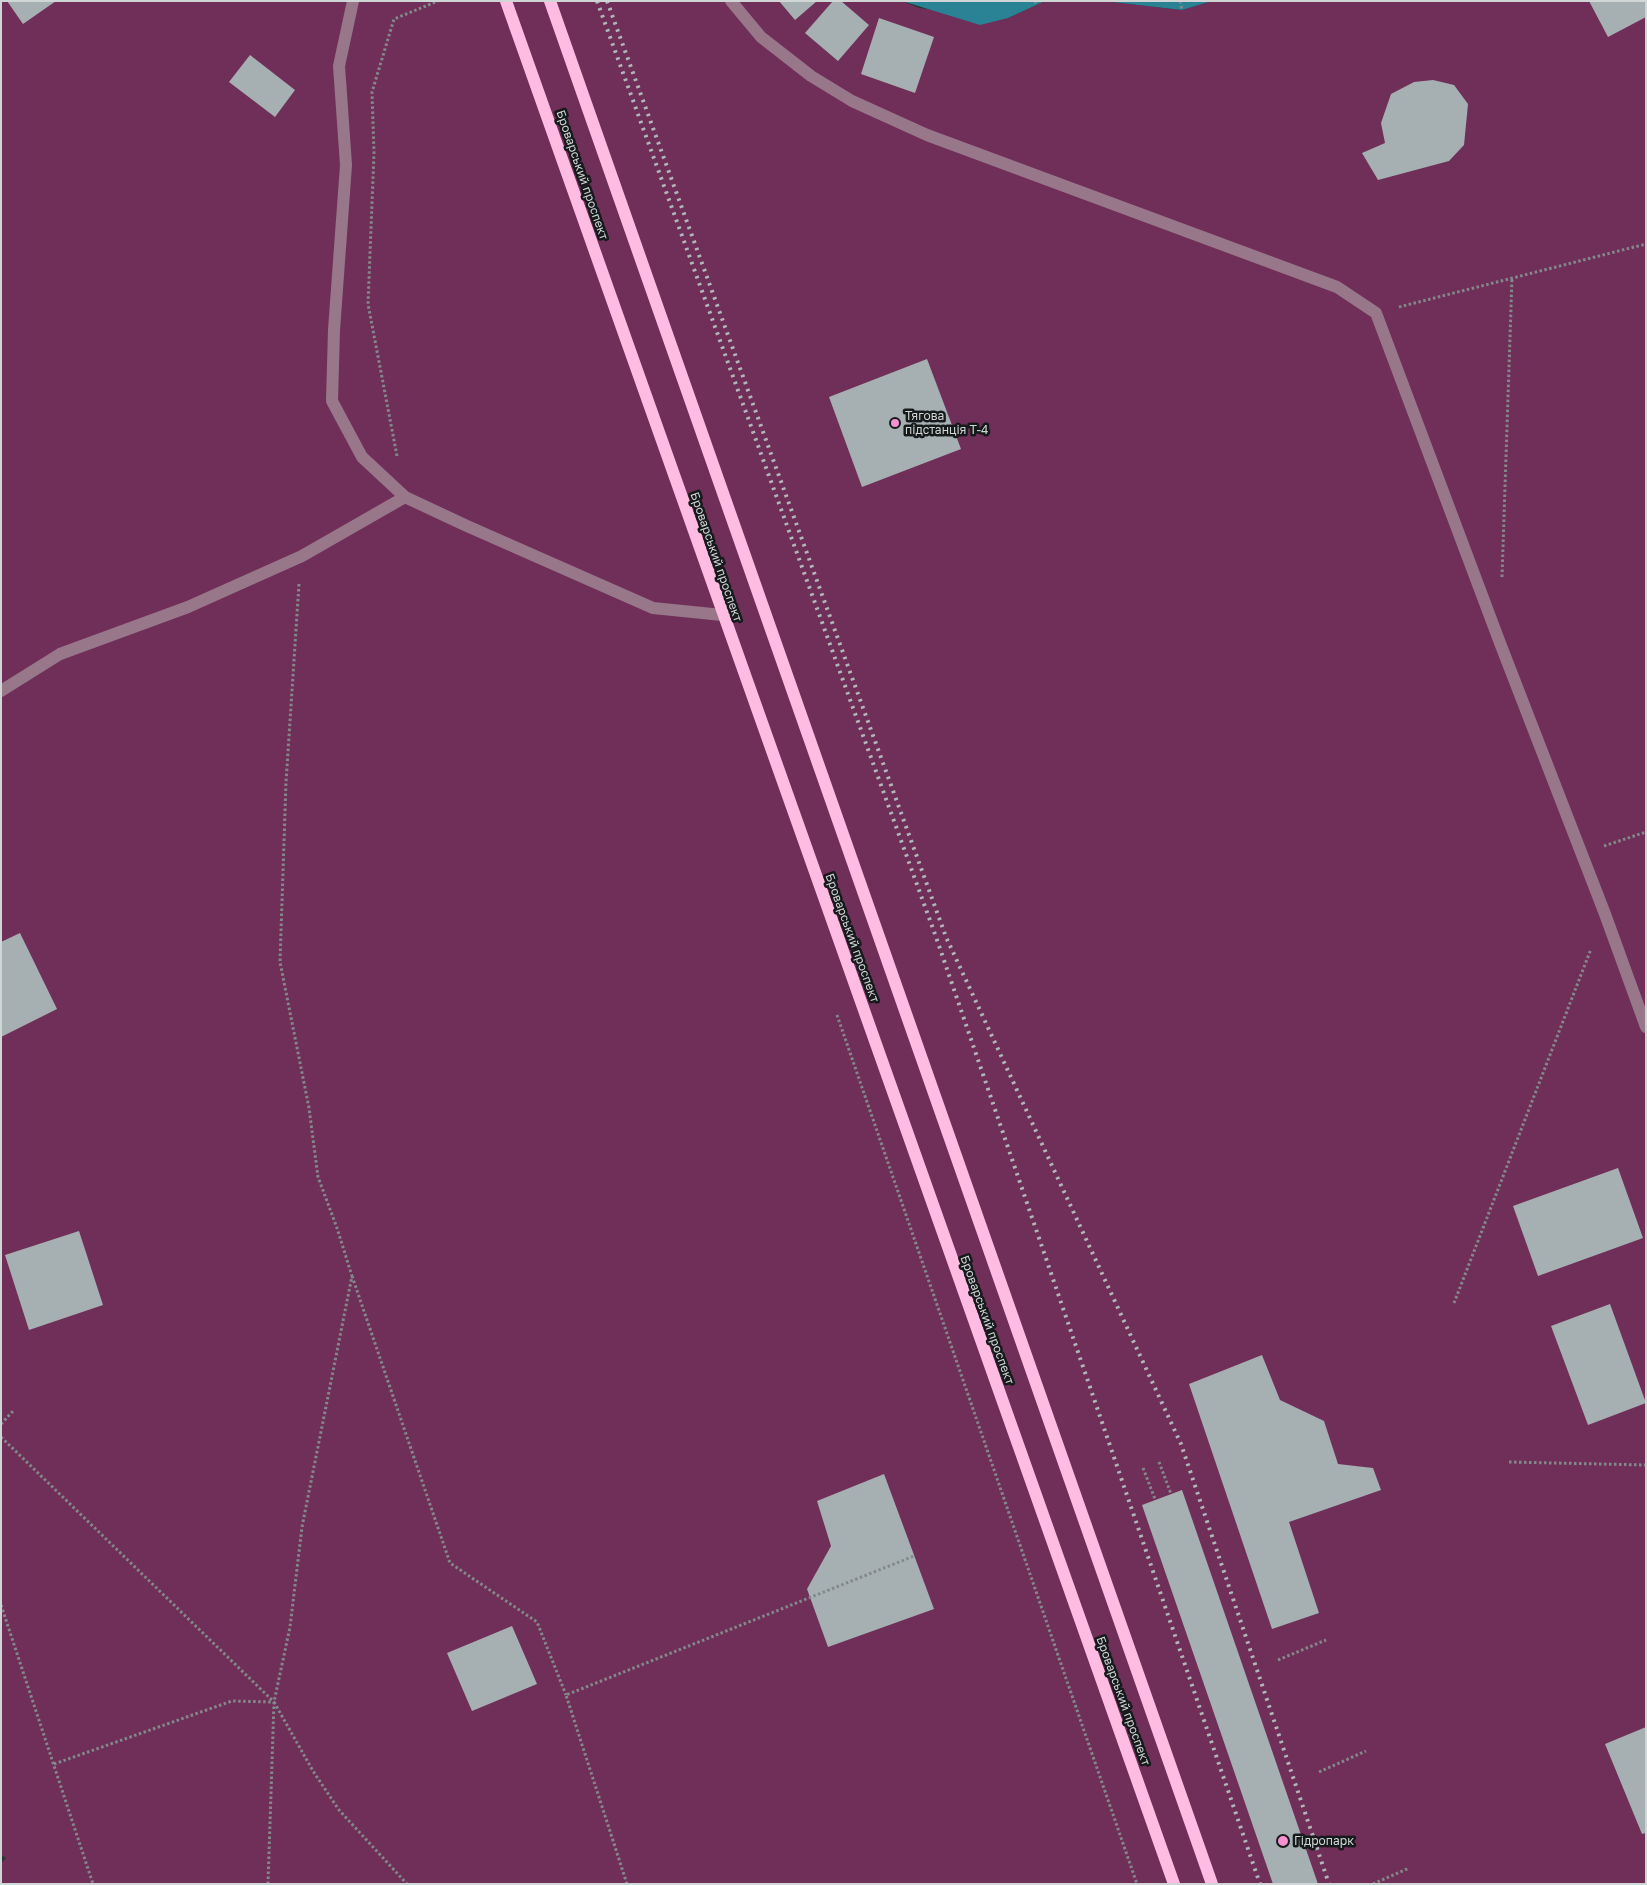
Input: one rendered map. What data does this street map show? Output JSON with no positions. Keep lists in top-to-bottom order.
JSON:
{
  "streets": {
    "main road": ["Броварський проспект"]
  },
  "places": ["Тягова підстанція Т-4", "Гідропарк"]
}
